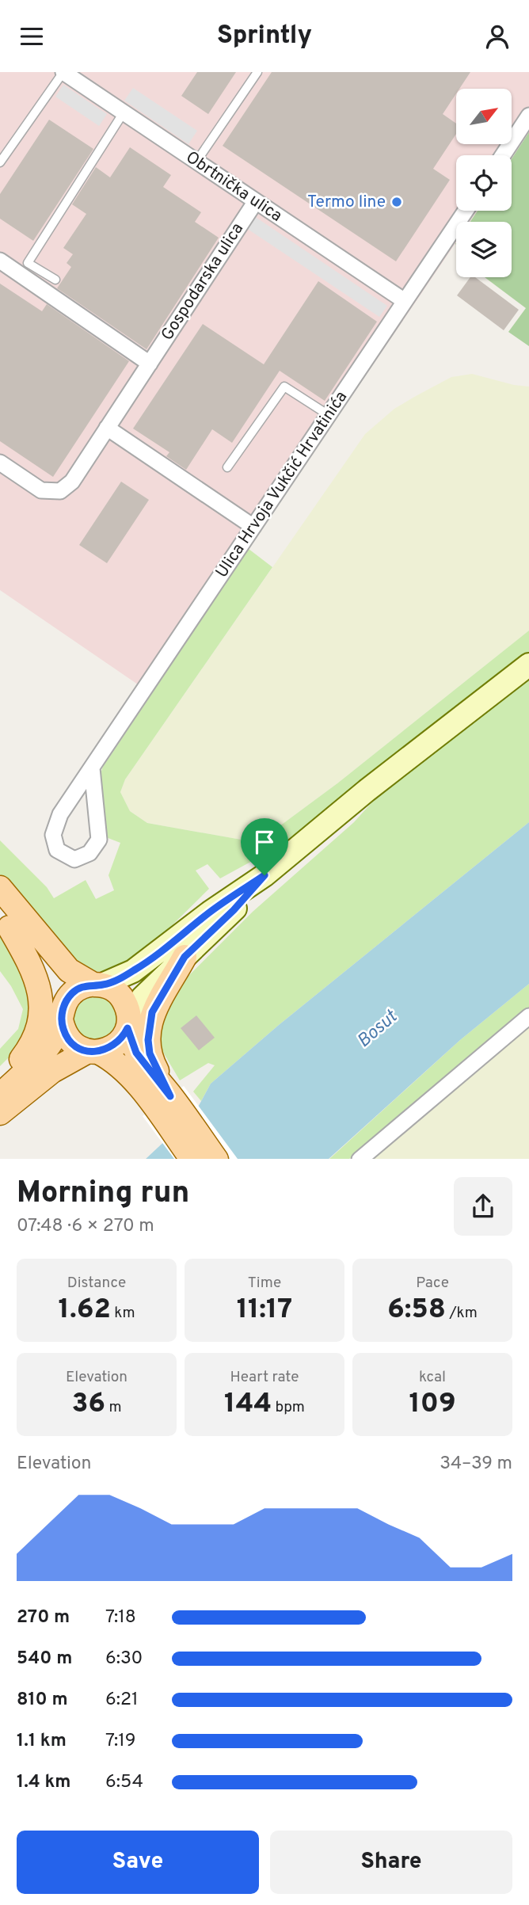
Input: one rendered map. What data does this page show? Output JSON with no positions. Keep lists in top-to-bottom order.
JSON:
{
  "streets": {
    "street": ["Obrtnička ulica", "Gospodarska ulica", "Ulica Hrvoja Vukčić Hrvatinića"]
  },
  "crossings": [
    ["Obrtnička ulica", "Gospodarska ulica"],
    ["Obrtnička ulica", "Ulica Hrvoja Vukčić Hrvatinića"]
  ],
  "water": ["Bosut"],
  "places": ["Termo line"],
  "north": "top right",
  "page": {
    "header": "Sprintly",
    "heading": ["Morning run", "07:48 · 6 × 270 m"],
    "stats": [
      ["Distance", "1.62 km"],
      ["Time", "11:17"],
      ["Pace", "6:58 /km"],
      ["Elevation", "36 m"],
      ["Heart rate", "144 bpm"],
      ["kcal", "109"]
    ],
    "chart": ["Elevation", "34–39 m"],
    "list": [
      {
        "name": "270 m",
        "note": "7:18"
      },
      {
        "name": "540 m",
        "note": "6:30"
      },
      {
        "name": "810 m",
        "note": "6:21"
      },
      {
        "name": "1.1 km",
        "note": "7:19"
      },
      {
        "name": "1.4 km",
        "note": "6:54"
      }
    ],
    "buttons": ["Save", "Share"]
  }
}
